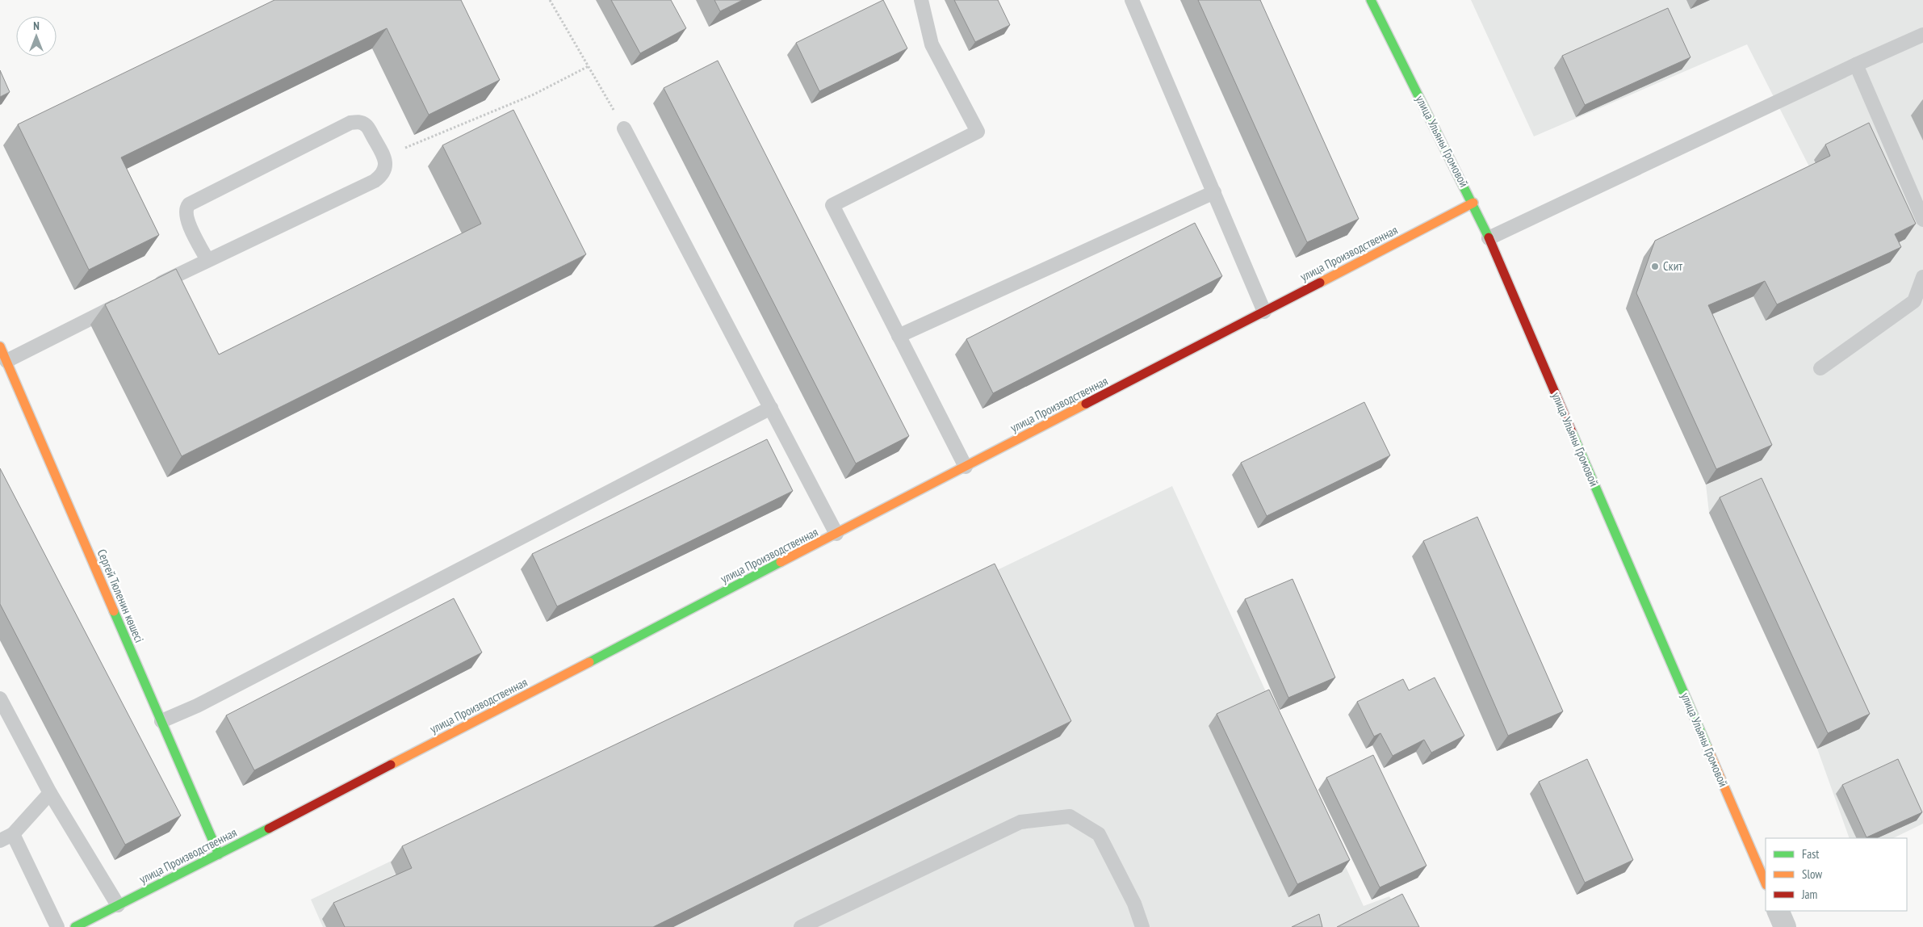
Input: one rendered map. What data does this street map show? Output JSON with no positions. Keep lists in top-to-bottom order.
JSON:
{
  "streets": {
    "street": ["улица Ульяны Громовой", "улица Производственная", "Сергей Тюленин көшесі"]
  },
  "crossings": [
    ["улица Ульяны Громовой", "улица Производственная"],
    ["улица Производственная", "Сергей Тюленин көшесі"]
  ],
  "places": ["Скит"],
  "legend": ["Fast", "Slow", "Jam"],
  "north": "top"
}
